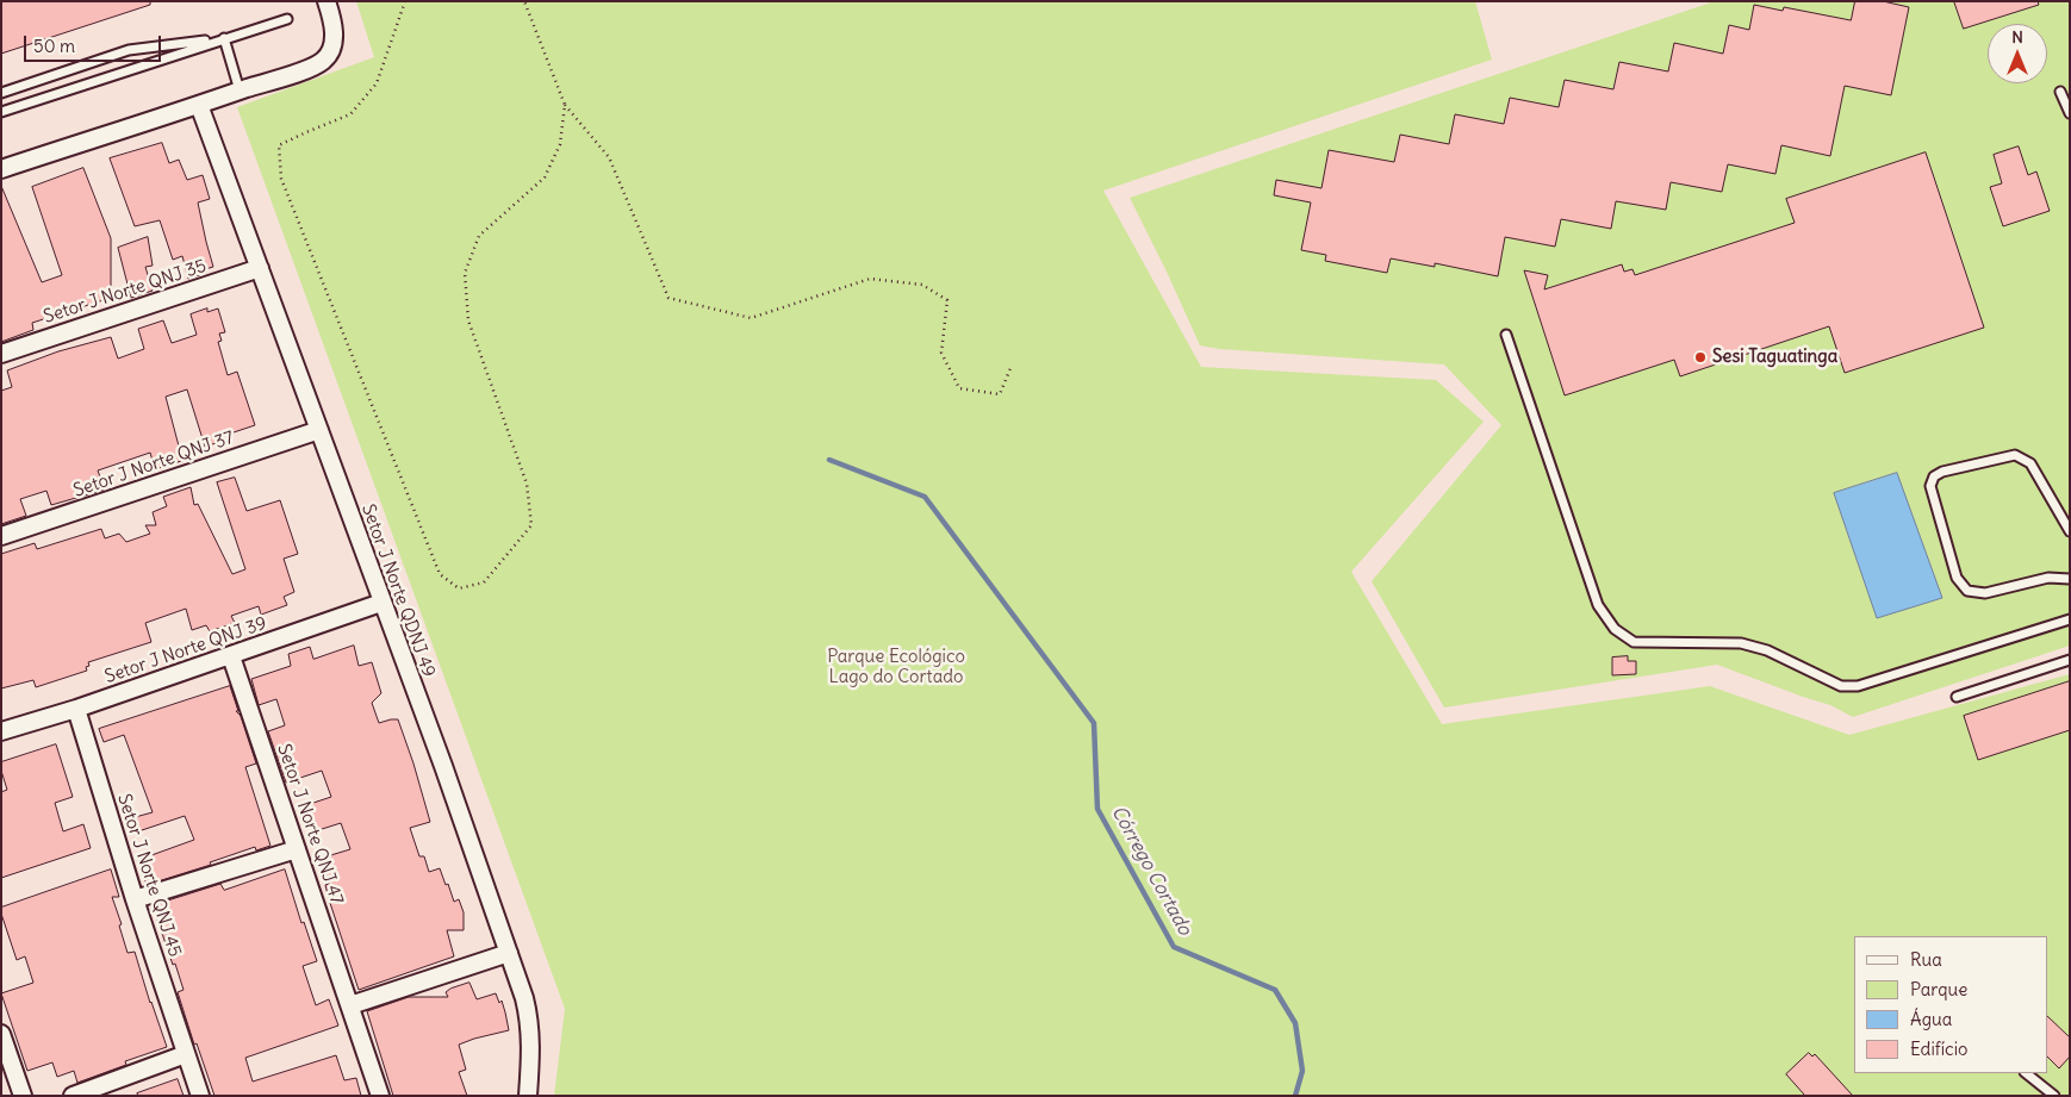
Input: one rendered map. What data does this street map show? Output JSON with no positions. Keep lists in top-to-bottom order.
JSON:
{
  "streets": {
    "street": [
      "Setor J Norte QNJ 35",
      "Setor J Norte QNJ 37",
      "Setor J Norte QDNJ 49",
      "Setor J Norte QNJ 39",
      "Setor J Norte QNJ 47",
      "Setor J Norte QNJ 45"
    ]
  },
  "crossings": [
    ["Setor J Norte QNJ 35", "Setor J Norte QDNJ 49"],
    ["Setor J Norte QNJ 37", "Setor J Norte QDNJ 49"],
    ["Setor J Norte QDNJ 49", "Setor J Norte QNJ 39"],
    ["Setor J Norte QNJ 39", "Setor J Norte QNJ 47"],
    ["Setor J Norte QNJ 39", "Setor J Norte QNJ 45"]
  ],
  "water": ["Córrego Cortado"],
  "parks": ["Parque Ecológico Lago do Cortado"],
  "places": ["Sesi Taguatinga"],
  "legend": [
    "Rua",
    "Parque",
    "Água",
    "Edifício"
  ],
  "scale_bar": "50 m",
  "north": "top"
}
